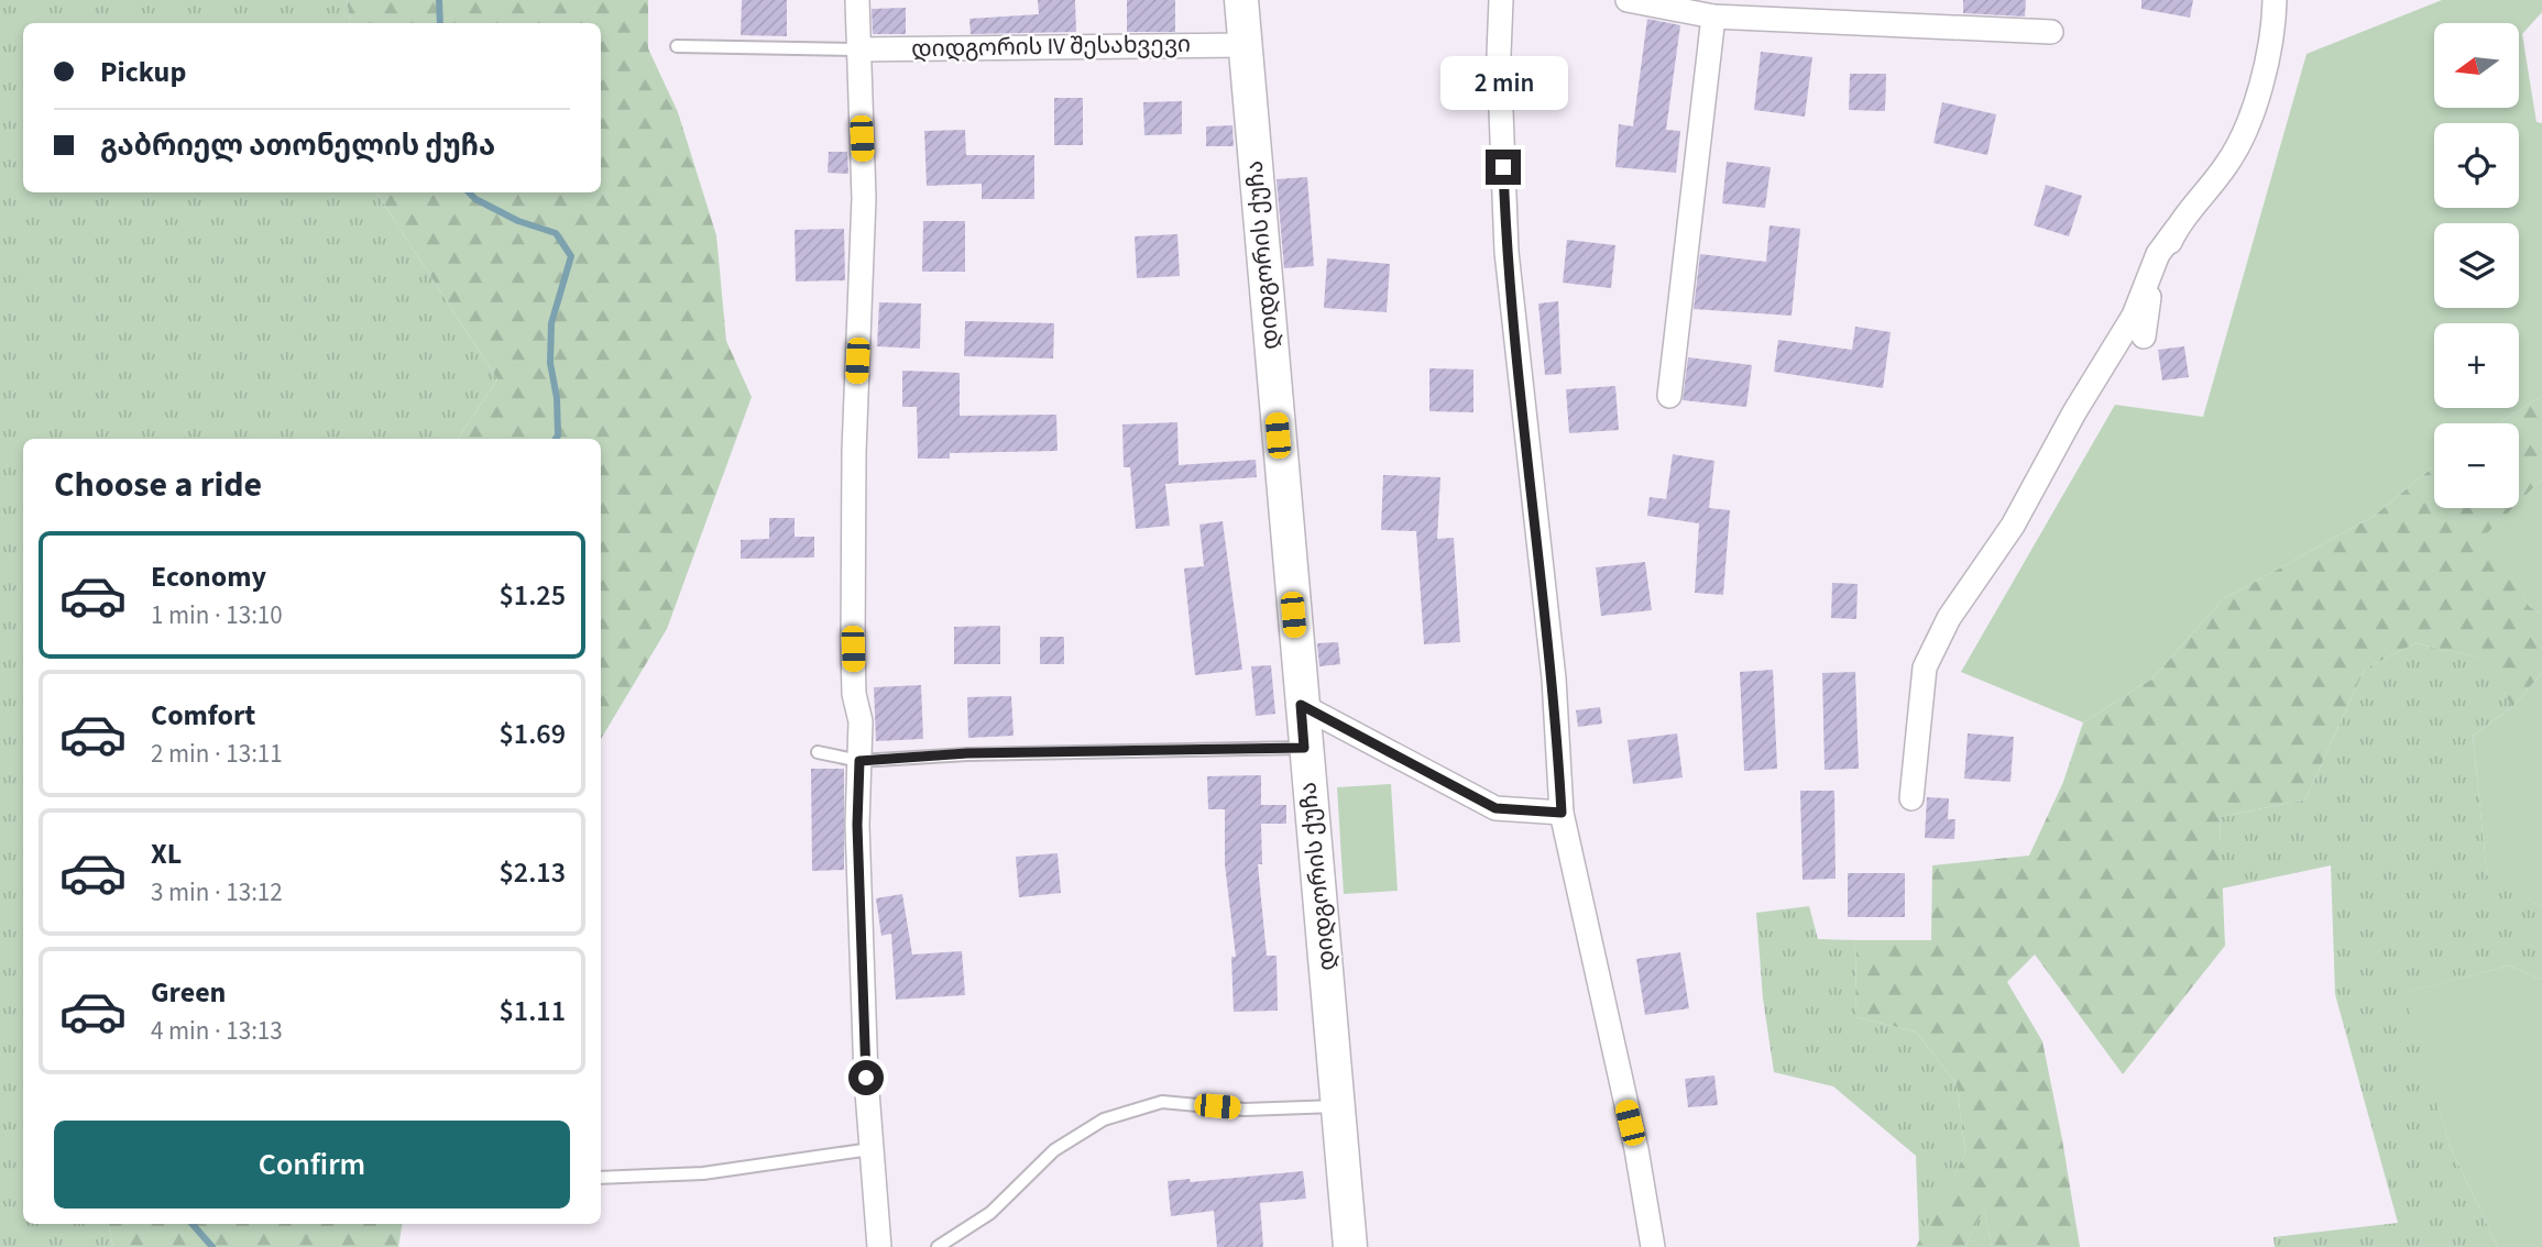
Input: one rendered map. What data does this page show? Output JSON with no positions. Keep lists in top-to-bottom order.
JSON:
{
  "streets": {
    "street": ["დიდგორის IV შესახვევი", "დიდგორის ქუჩა"]
  },
  "crossings": [
    ["დიდგორის IV შესახვევი", "დიდგორის ქუჩა"]
  ],
  "north": "left",
  "page": {
    "map_buttons": ["+", "−"],
    "banner": ["Pickup", "გაბრიელ ათონელის ქუჩა"],
    "bubble": "2 min",
    "heading": "Choose a ride",
    "list": [
      {
        "name": "Economy",
        "note": "1 min · 13:10",
        "value": "$1.25"
      },
      {
        "name": "Comfort",
        "note": "2 min · 13:11",
        "value": "$1.69"
      },
      {
        "name": "XL",
        "note": "3 min · 13:12",
        "value": "$2.13"
      },
      {
        "name": "Green",
        "note": "4 min · 13:13",
        "value": "$1.11"
      }
    ],
    "buttons": "Confirm"
  }
}
